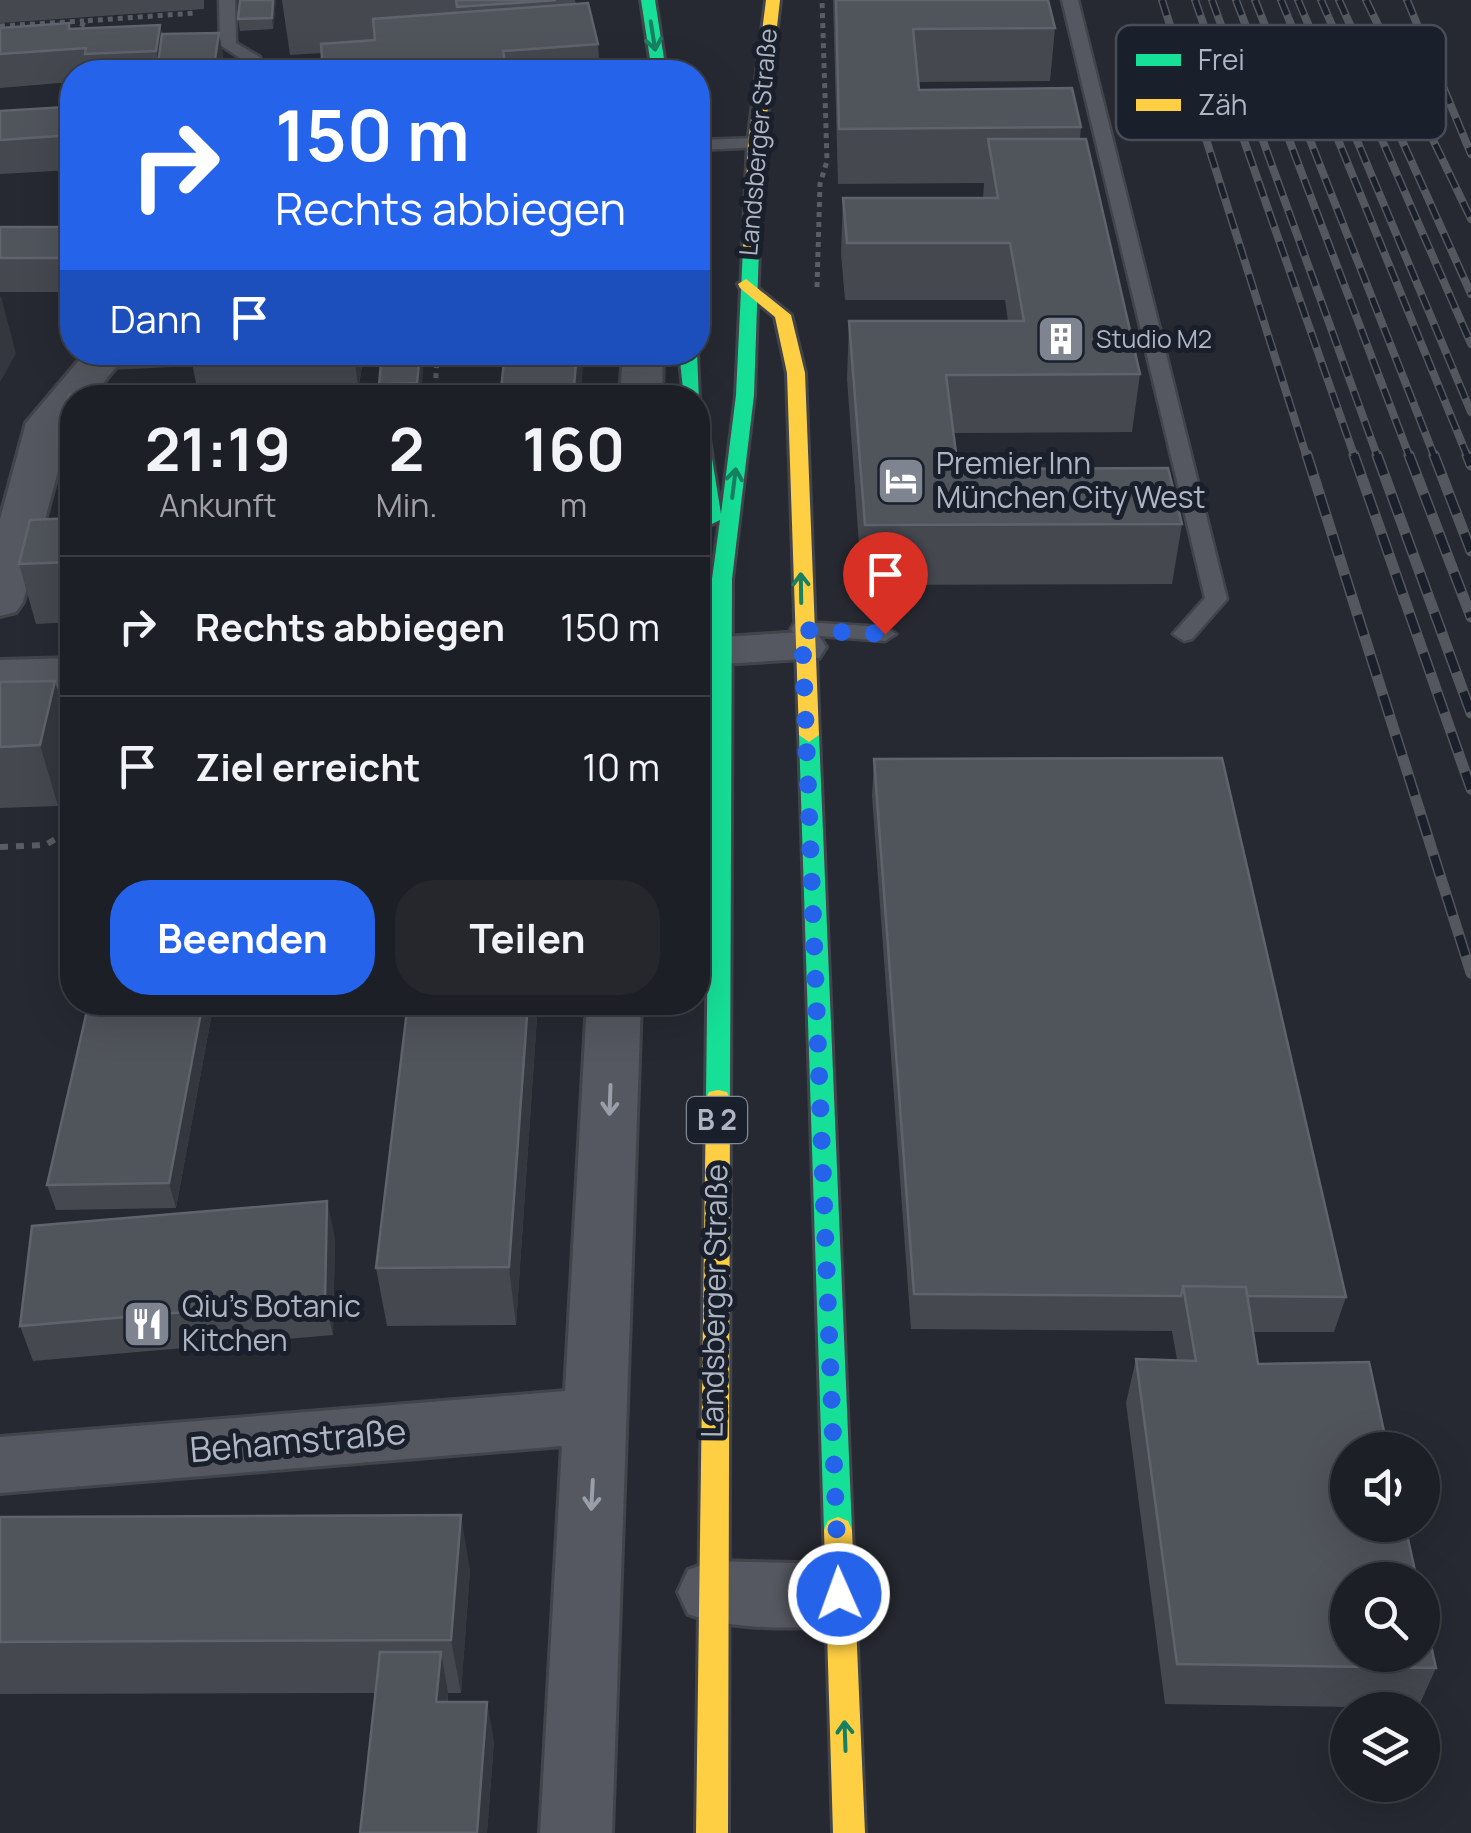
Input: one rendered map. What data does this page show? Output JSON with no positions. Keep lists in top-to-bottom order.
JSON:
{
  "streets": {
    "main road": ["Landsberger Straße", "B 2"],
    "street": ["Behamstraße"]
  },
  "places": {
    "building": ["Studio M2"],
    "hotel": ["Premier Inn München City West"],
    "restaurant": ["Qiu's Botanic Kitchen"]
  },
  "legend": ["Frei", "Zäh"],
  "page": {
    "turn": ["150 m", "Rechts abbiegen"],
    "then": "Dann",
    "eta": [
      "21:19",
      "Ankunft",
      "2",
      "Min.",
      "160",
      "m"
    ],
    "list": [
      {
        "name": "Rechts abbiegen",
        "value": "150 m"
      },
      {
        "name": "Ziel erreicht",
        "value": "10 m"
      }
    ],
    "buttons": ["Beenden", "Teilen"]
  }
}
